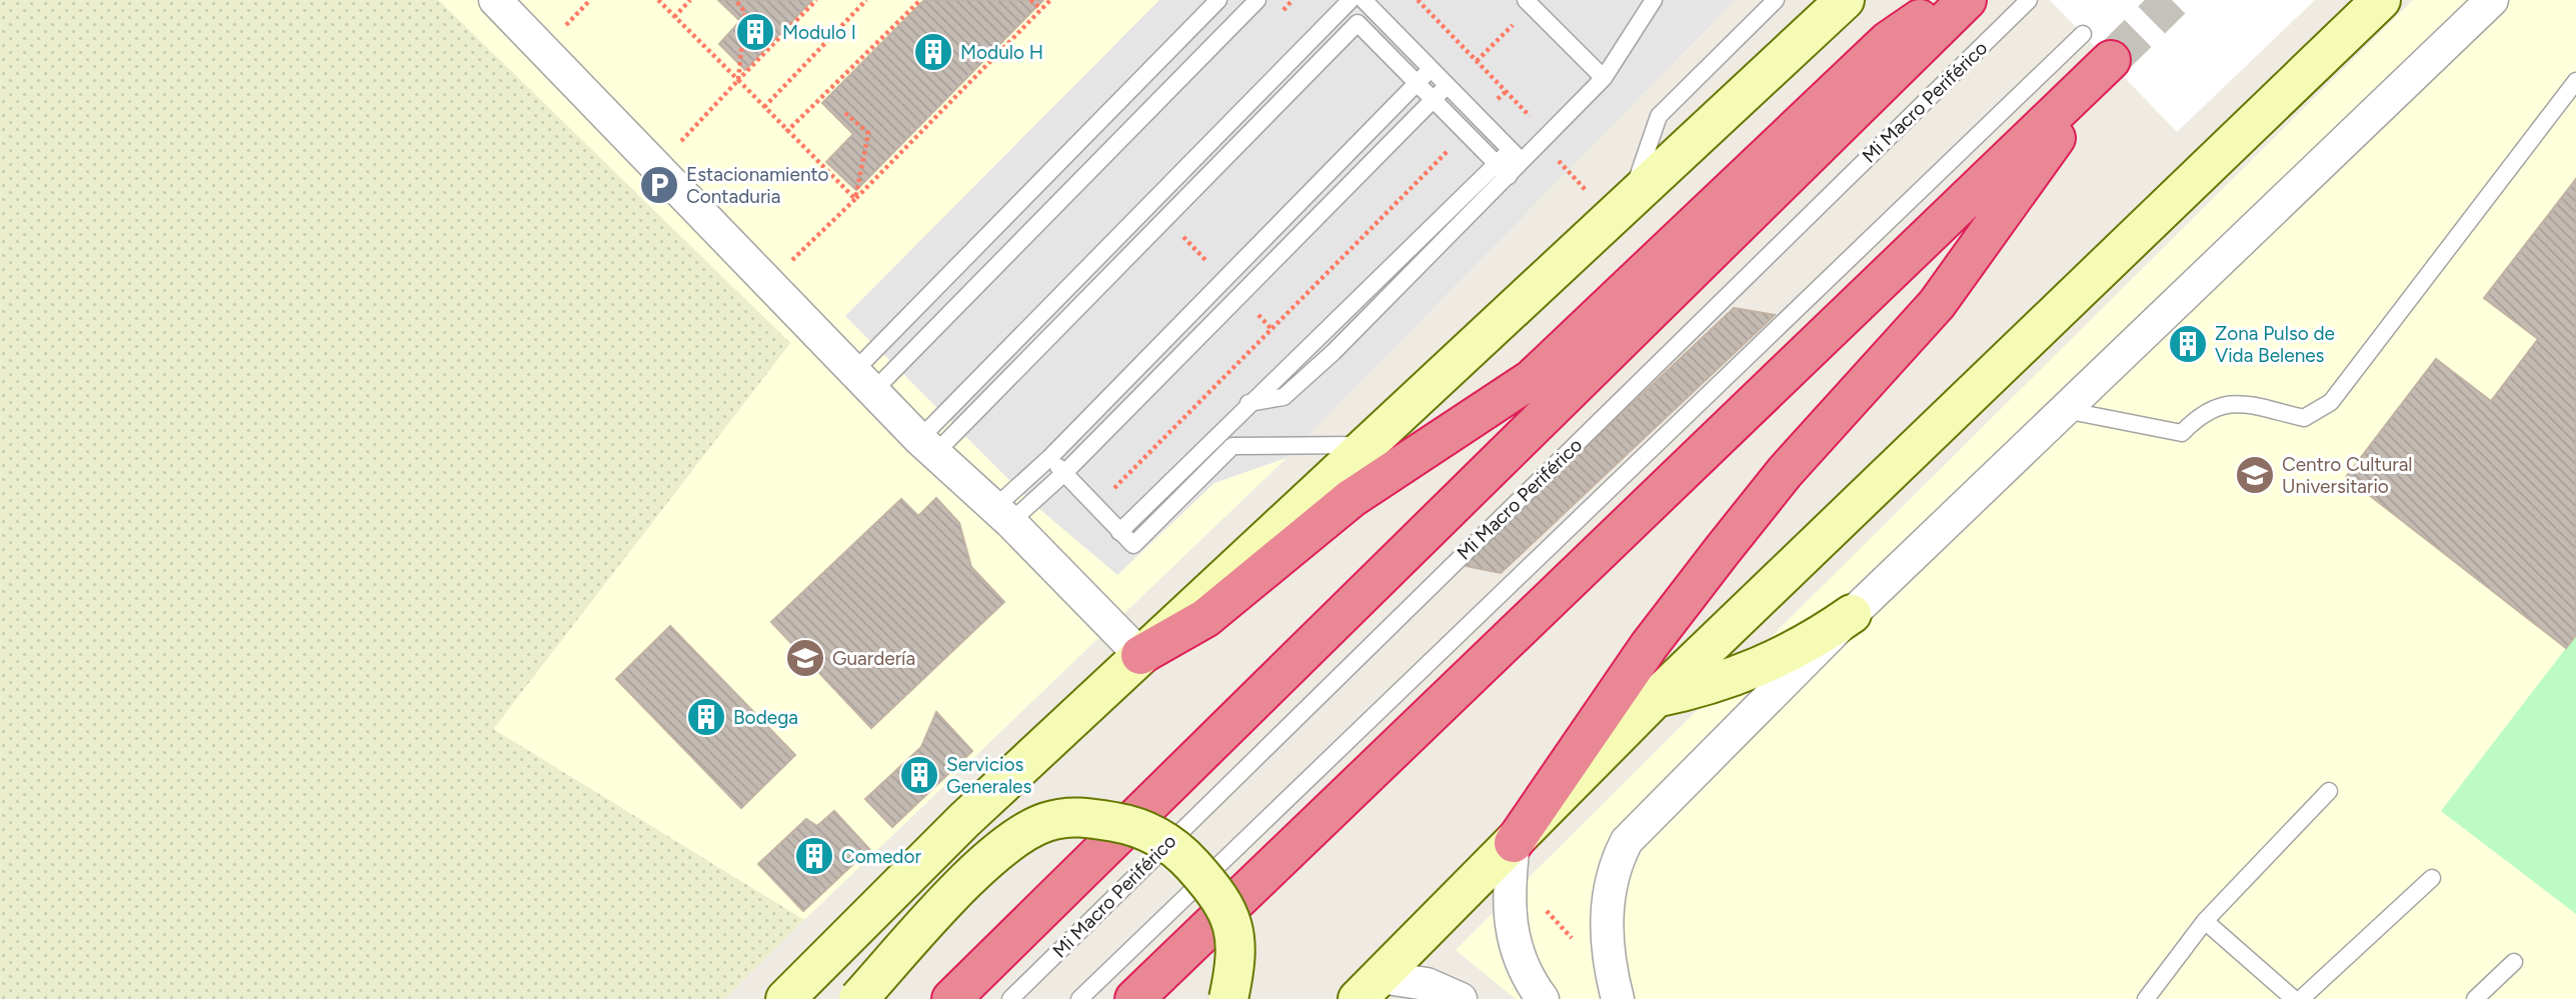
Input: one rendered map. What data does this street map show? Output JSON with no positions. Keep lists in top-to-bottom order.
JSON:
{
  "streets": {
    "lane": ["Mi Macro Periférico"]
  },
  "places": {
    "building": [
      "Modulo I",
      "Modulo H",
      "Zona Pulso de Vida Belenes",
      "Bodega",
      "Servicios Generales",
      "Comedor"
    ],
    "parking": ["Estacionamiento Contaduria"],
    "school or university": ["Centro Cultural Universitario", "Guardería"]
  }
}
